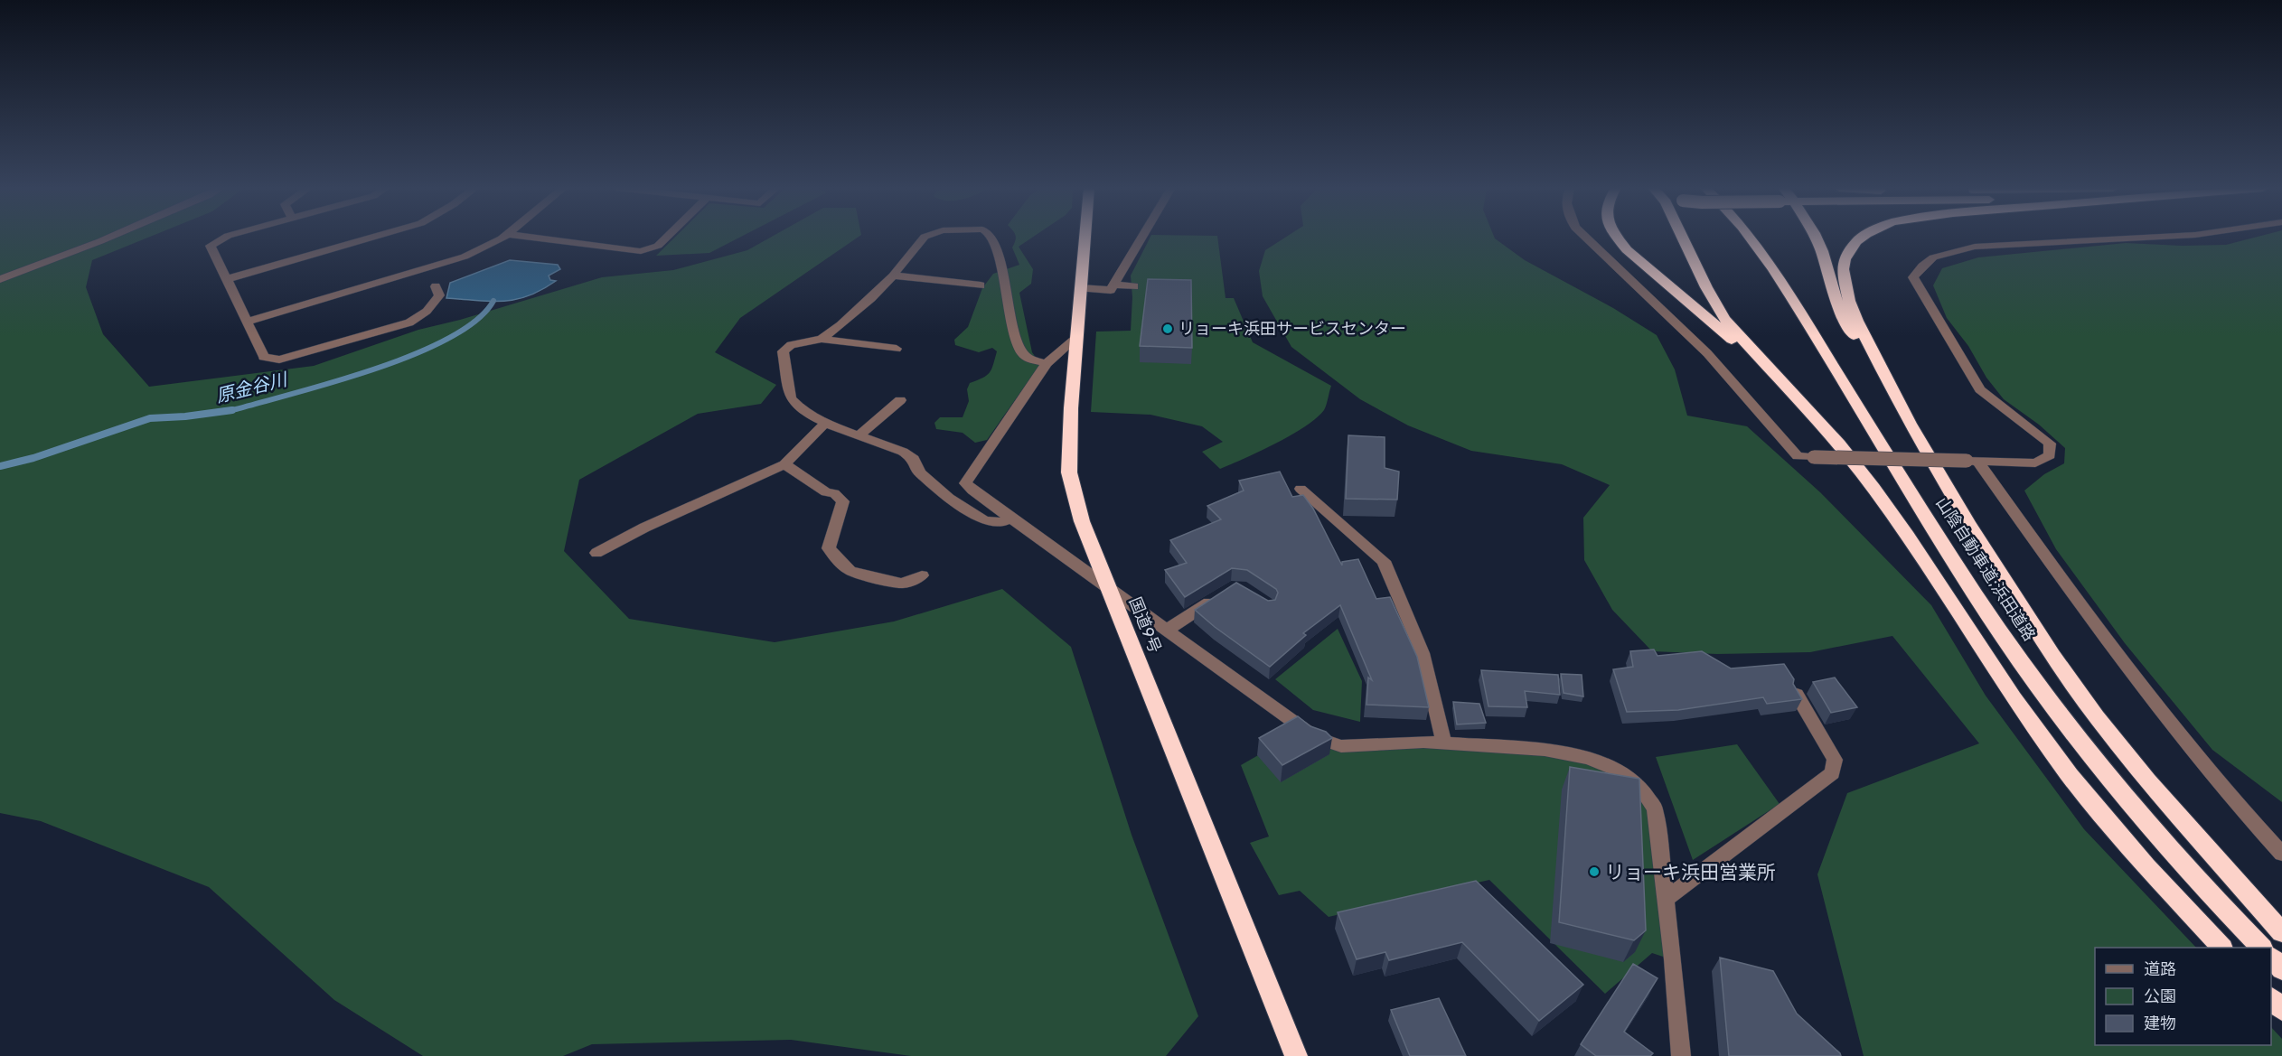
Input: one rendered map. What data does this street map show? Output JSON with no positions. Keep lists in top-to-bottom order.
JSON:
{
  "streets": {
    "highway": ["山陰自動車道;浜田道路", "国道9号"]
  },
  "water": ["原金谷川"],
  "places": ["リョーキ浜田サービスセンター", "リョーキ浜田営業所"],
  "legend": ["道路", "公園", "建物"]
}
